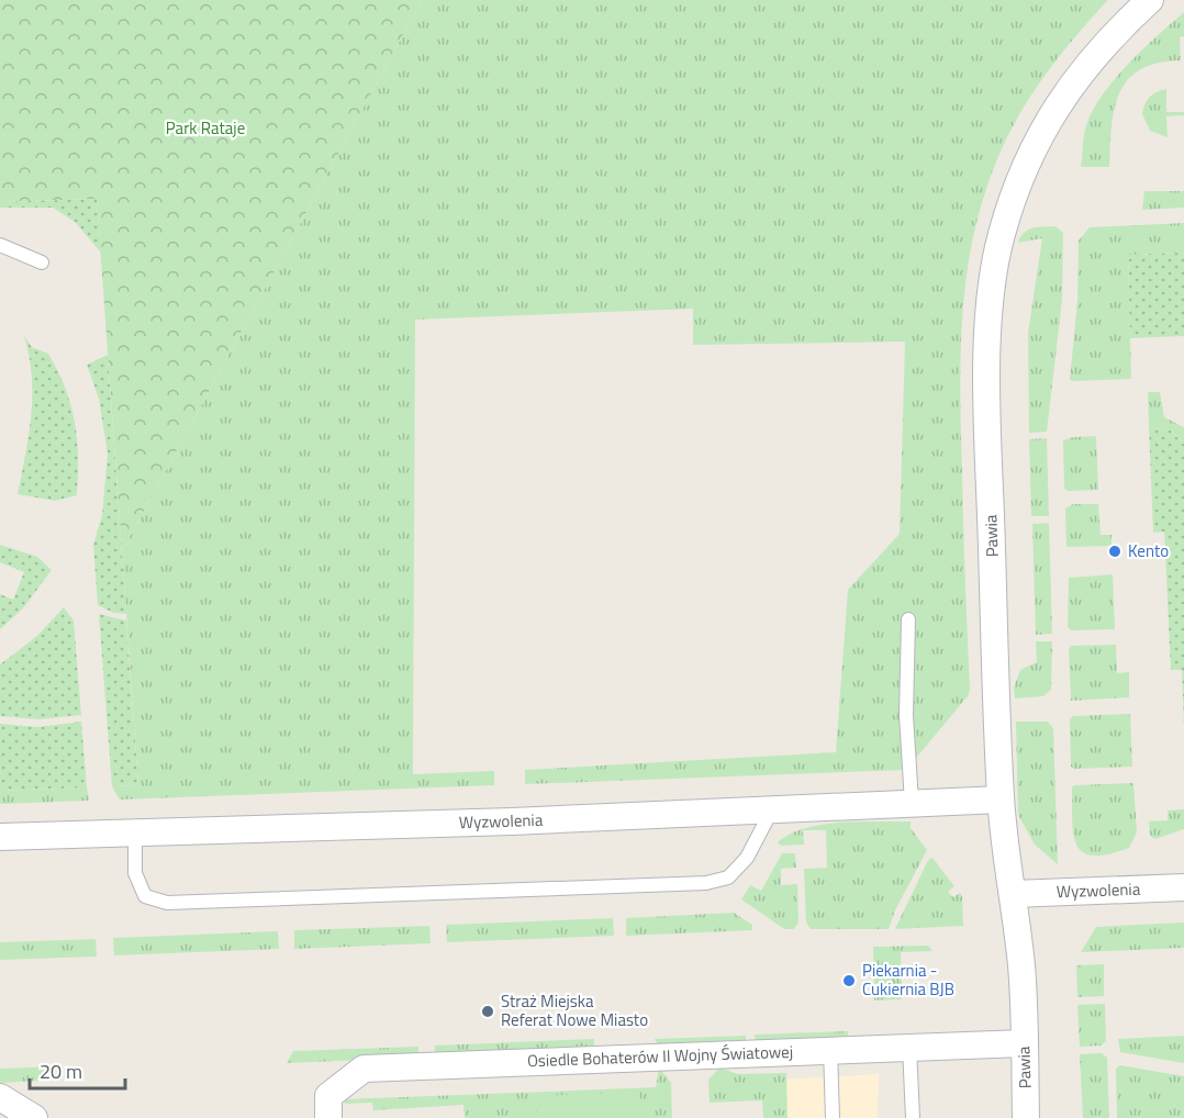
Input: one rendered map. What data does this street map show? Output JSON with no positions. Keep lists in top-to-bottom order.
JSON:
{
  "streets": {
    "street": ["Pawia", "Wyzwolenia", "Osiedle Bohaterów II Wojny Światowej"]
  },
  "crossings": [
    ["Pawia", "Wyzwolenia"],
    ["Pawia", "Osiedle Bohaterów II Wojny Światowej"]
  ],
  "parks": ["Park Rataje"],
  "places": ["Kento", "Piekarnia - Cukiernia BJB", "Straż Miejska Referat Nowe Miasto"],
  "scale_bar": "20 m"
}
